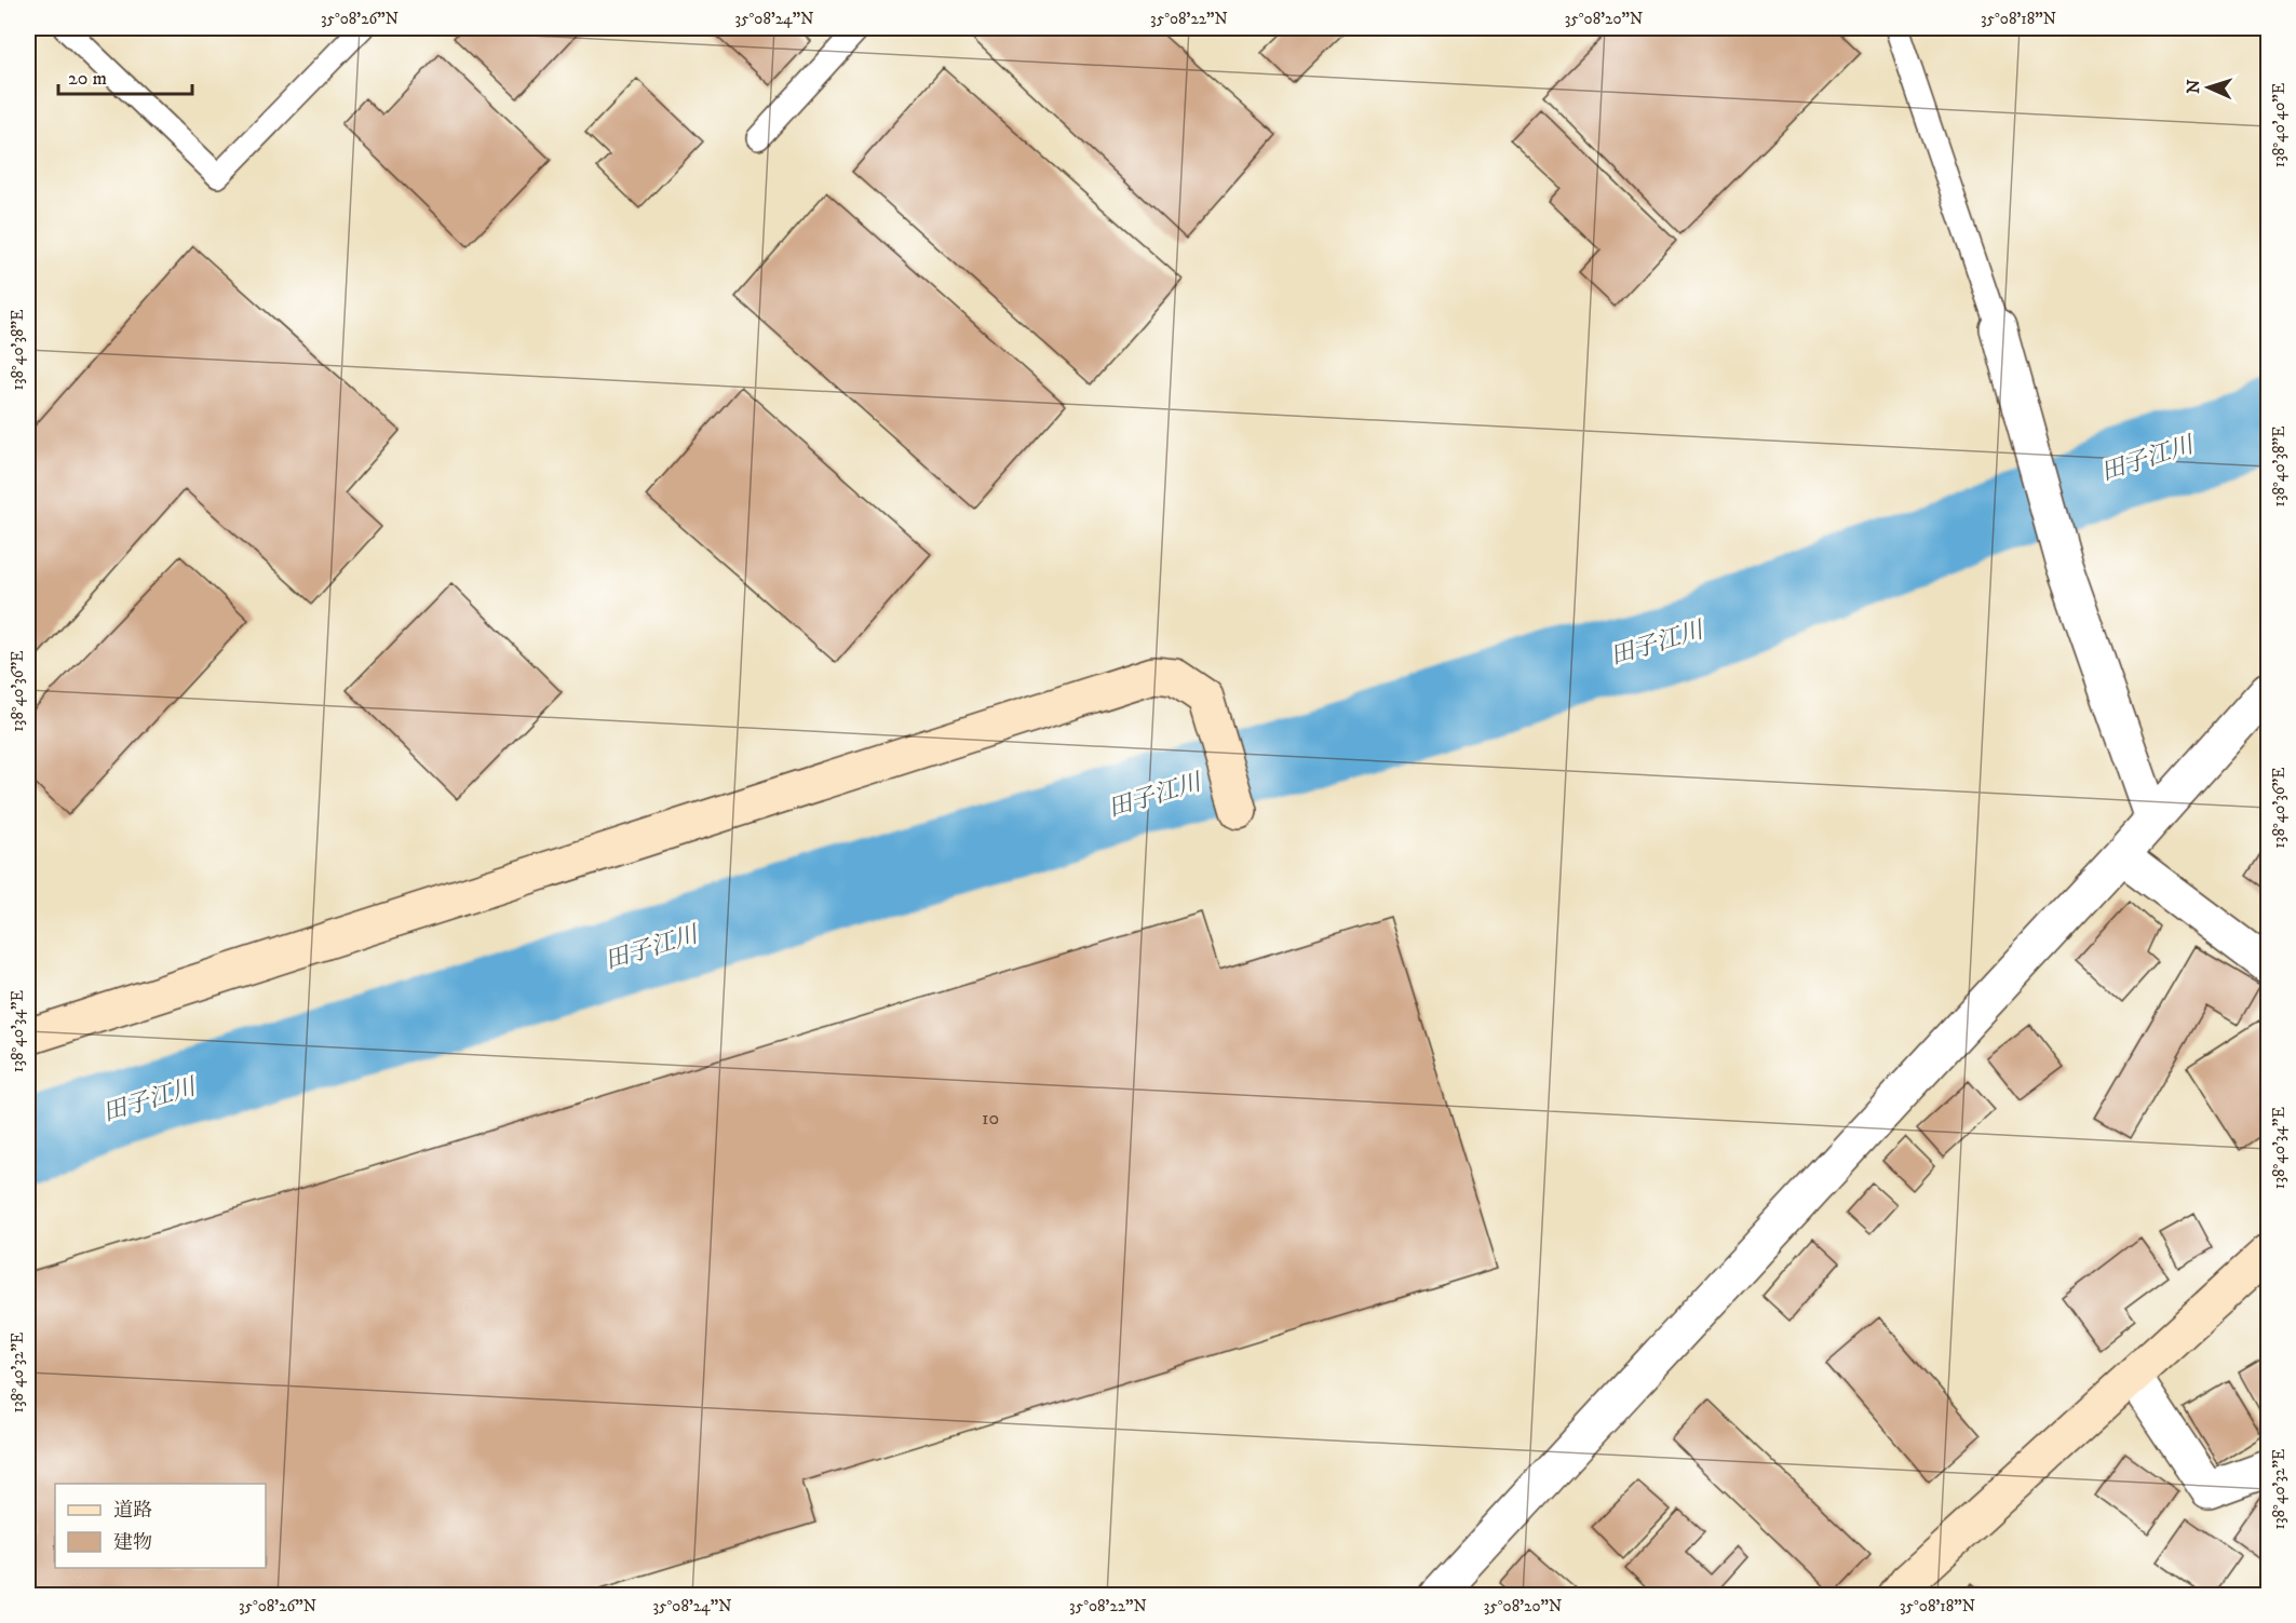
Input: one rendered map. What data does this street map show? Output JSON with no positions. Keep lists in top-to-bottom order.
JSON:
{
  "water": ["田子江川"],
  "house_numbers": ["10"],
  "legend": ["道路", "建物"],
  "scale_bar": "20 m",
  "north": "left",
  "coordinates": [
    "35°08'26\"N",
    "35°08'24\"N",
    "35°08'22\"N",
    "35°08'20\"N",
    "35°08'18\"N",
    "138°40'40\"E",
    "138°40'38\"E",
    "138°40'36\"E",
    "138°40'34\"E",
    "138°40'32\"E"
  ]
}
